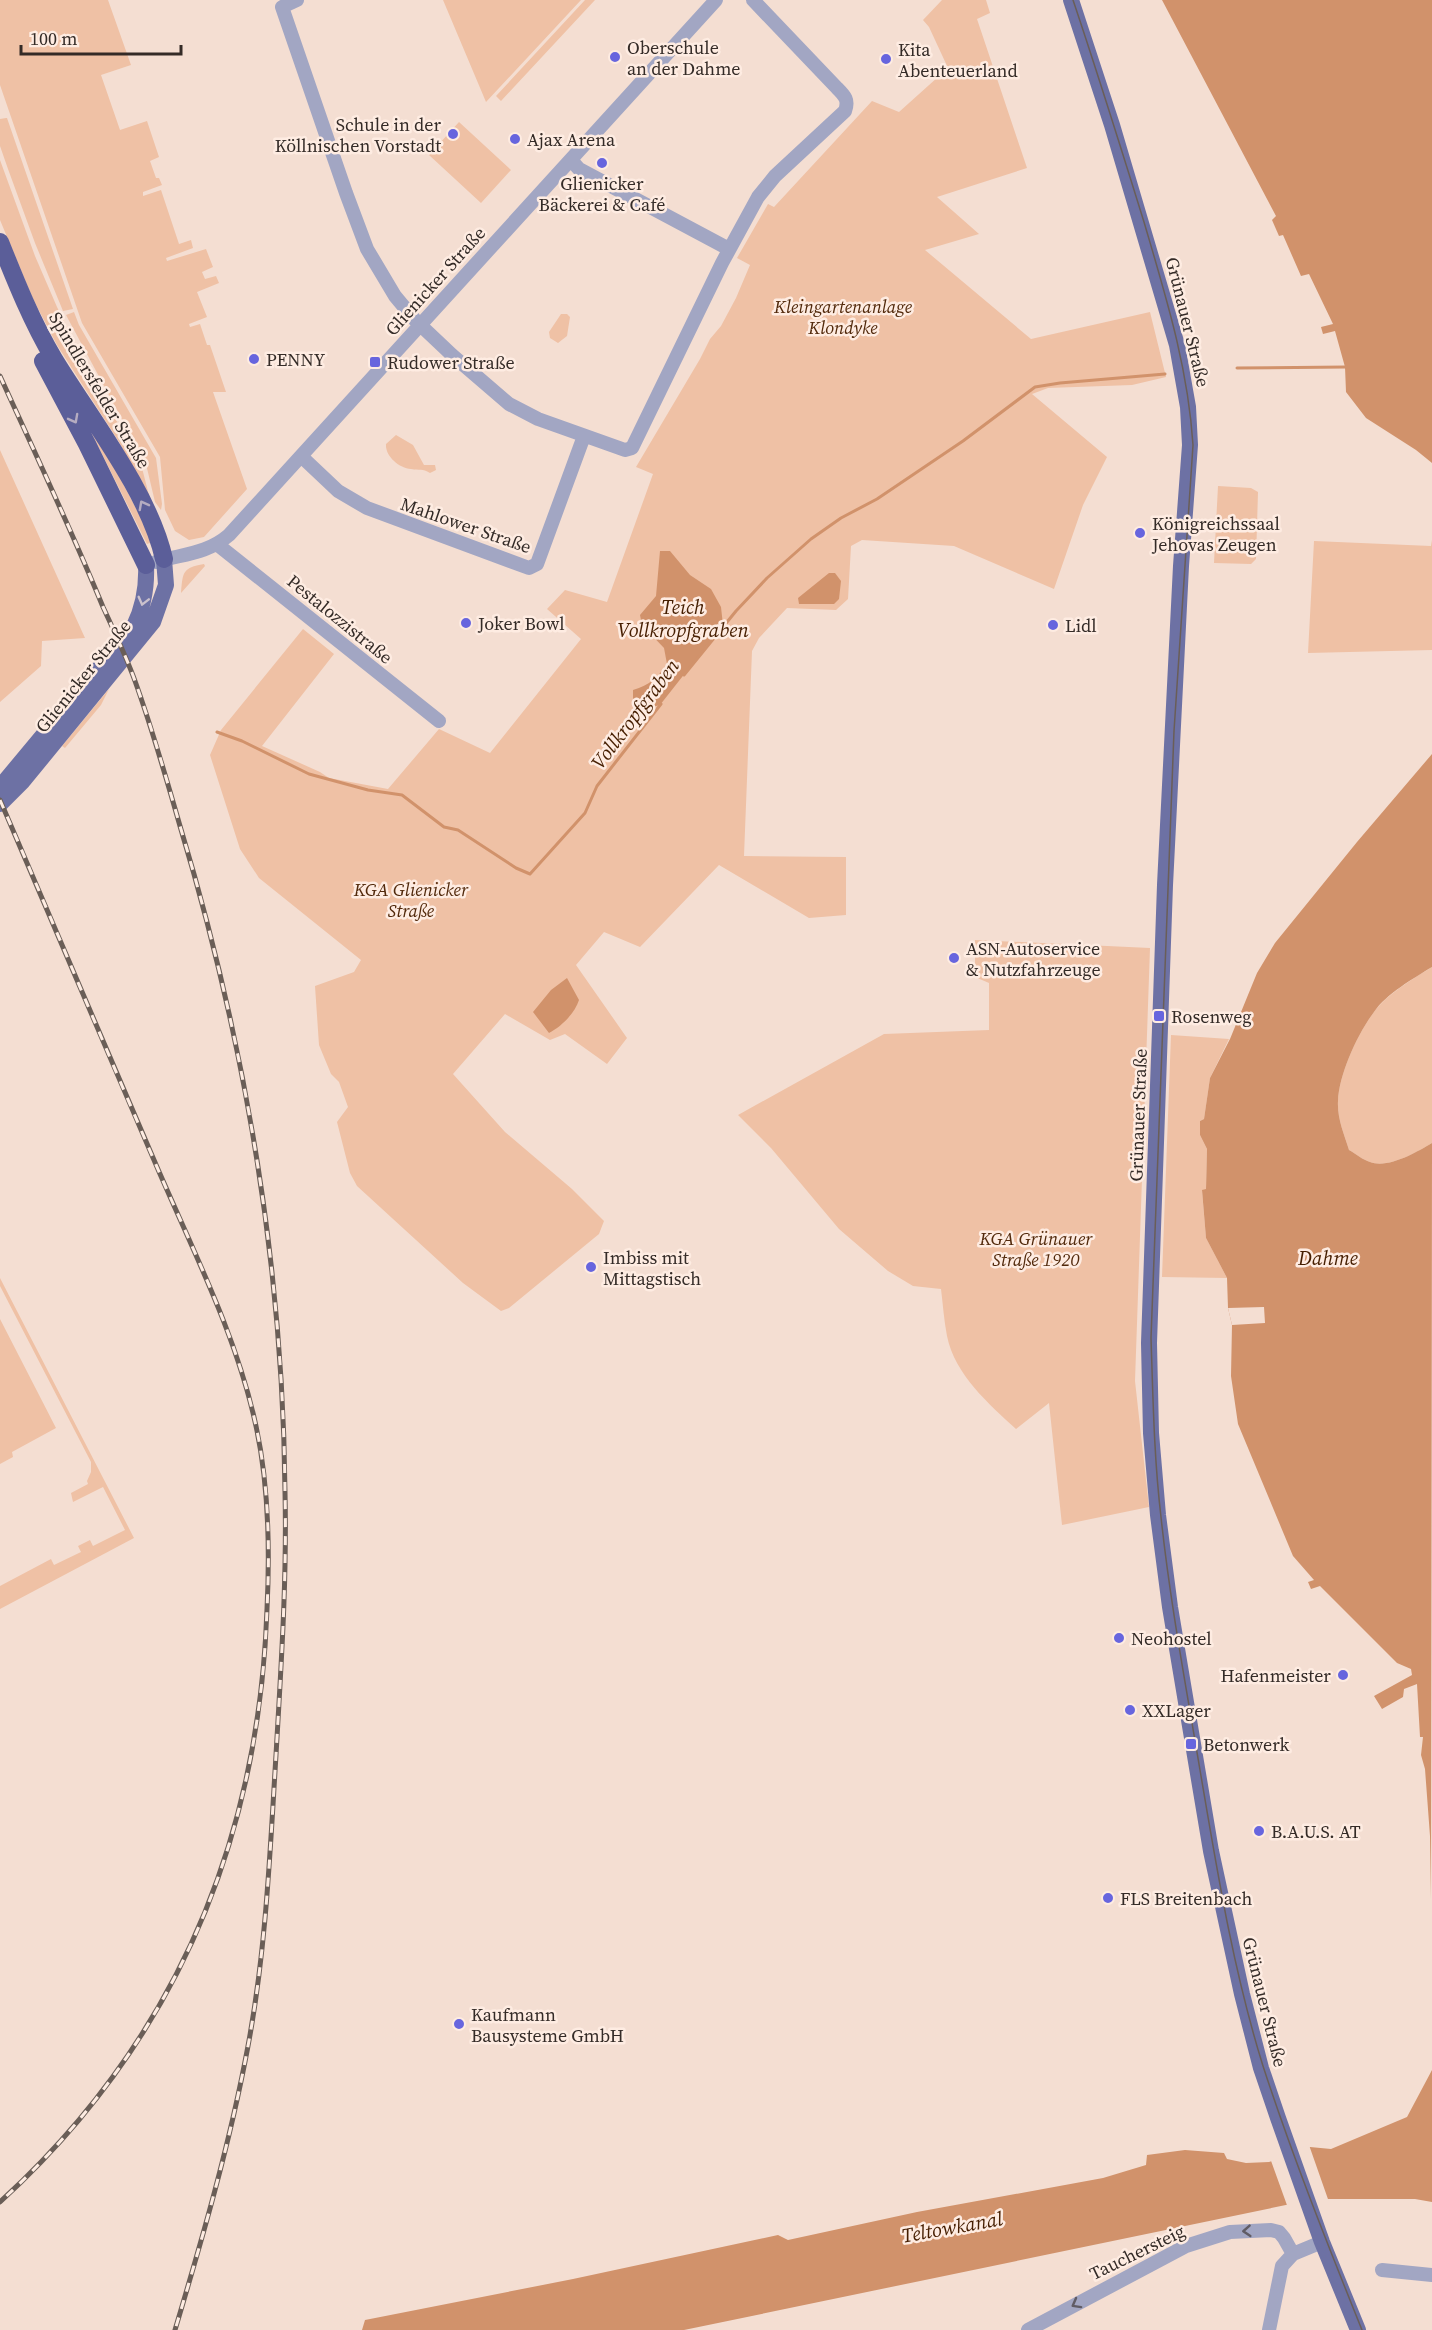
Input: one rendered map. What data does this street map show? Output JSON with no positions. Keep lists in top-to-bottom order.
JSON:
{
  "streets": {
    "highway": ["Spindlersfelder Straße"],
    "main road": ["Glienicker Straße", "Grünauer Straße"],
    "street": ["Mahlower Straße", "Pestalozzistraße", "Tauchersteig"]
  },
  "crossings": [
    ["Glienicker Straße", "Spindlersfelder Straße"],
    ["Glienicker Straße", "Mahlower Straße"],
    ["Glienicker Straße", "Pestalozzistraße"]
  ],
  "one_way": ["Tauchersteig"],
  "water": [
    "Teich Vollkropfgraben",
    "Vollkropfgraben",
    "Dahme",
    "Teltowkanal"
  ],
  "parks": ["Kleingartenanlage Klondyke", "KGA Glienicker Straße", "KGA Grünauer Straße 1920"],
  "places": {
    "other": [
      "Oberschule an der Dahme",
      "Kita Abenteuerland",
      "Schule in der Köllnischen Vorstadt",
      "Ajax Arena",
      "Glienicker Bäckerei & Café",
      "PENNY",
      "Königreichssaal Jehovas Zeugen",
      "Joker Bowl",
      "Lidl",
      "ASN-Autoservice & Nutzfahrzeuge",
      "Imbiss mit Mittagstisch",
      "Neohostel",
      "Hafenmeister",
      "XXLager",
      "B.A.U.S. AT",
      "FLS Breitenbach",
      "Kaufmann Bausysteme GmbH"
    ],
    "transit": ["Rudower Straße", "Rosenweg", "Betonwerk"]
  },
  "scale_bar": "100 m"
}
